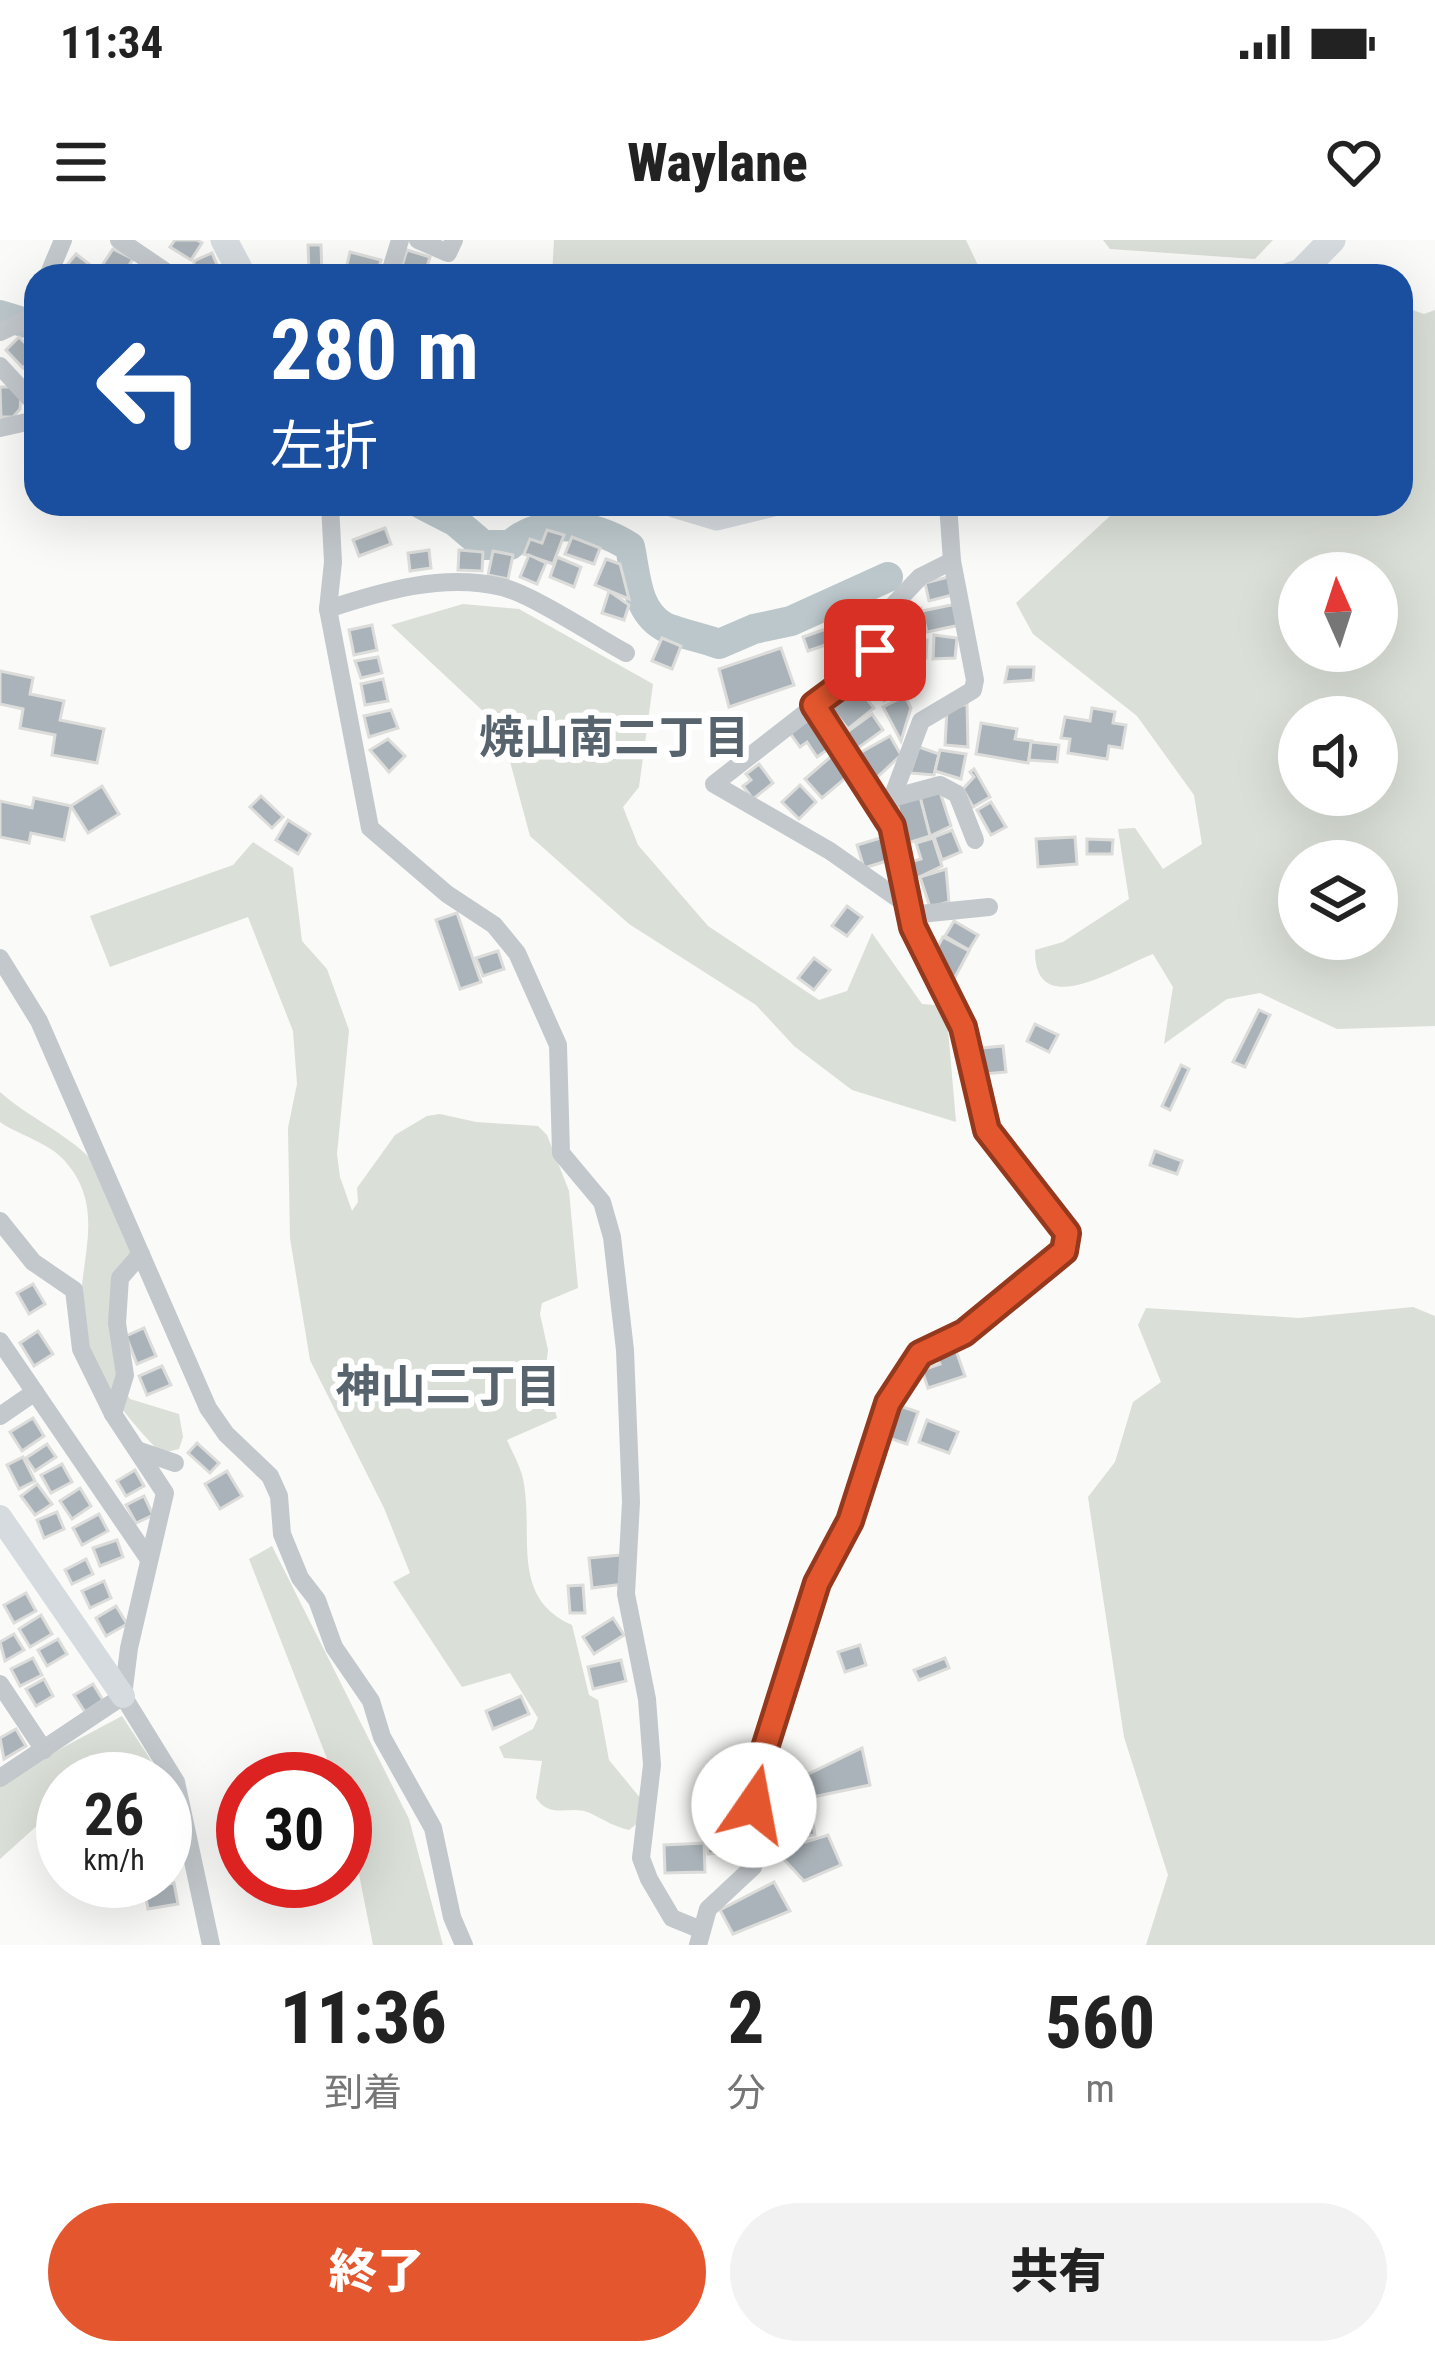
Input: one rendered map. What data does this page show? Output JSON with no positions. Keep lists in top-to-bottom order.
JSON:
{
  "districts": ["焼山南二丁目", "神山二丁目"],
  "north": "top",
  "page": {
    "status": "11:34",
    "header": "Waylane",
    "turn": ["280 m", "左折"],
    "speed": "26 km/h",
    "limit": "30",
    "eta": [
      "11:36",
      "到着",
      "2",
      "分",
      "560",
      "m"
    ],
    "buttons": ["終了", "共有"]
  }
}
